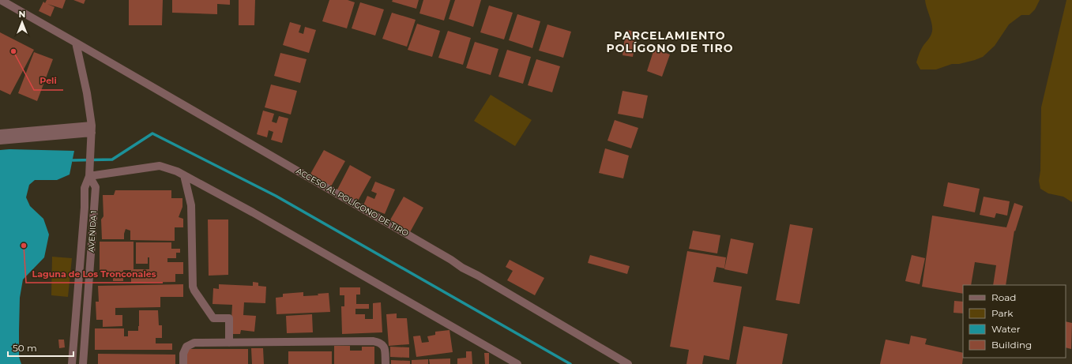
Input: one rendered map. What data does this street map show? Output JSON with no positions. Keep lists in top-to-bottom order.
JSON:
{
  "streets": {
    "street": ["ACCESO AL POLÍGONO DE TIRO", "AVENIDA 1"]
  },
  "districts": ["PARCELAMIENTO POLÍGONO DE TIRO"],
  "places": ["Peli", "Laguna de Los Tronconales"],
  "legend": [
    "Road",
    "Park",
    "Water",
    "Building"
  ],
  "scale_bar": "50 m",
  "north": "top"
}
